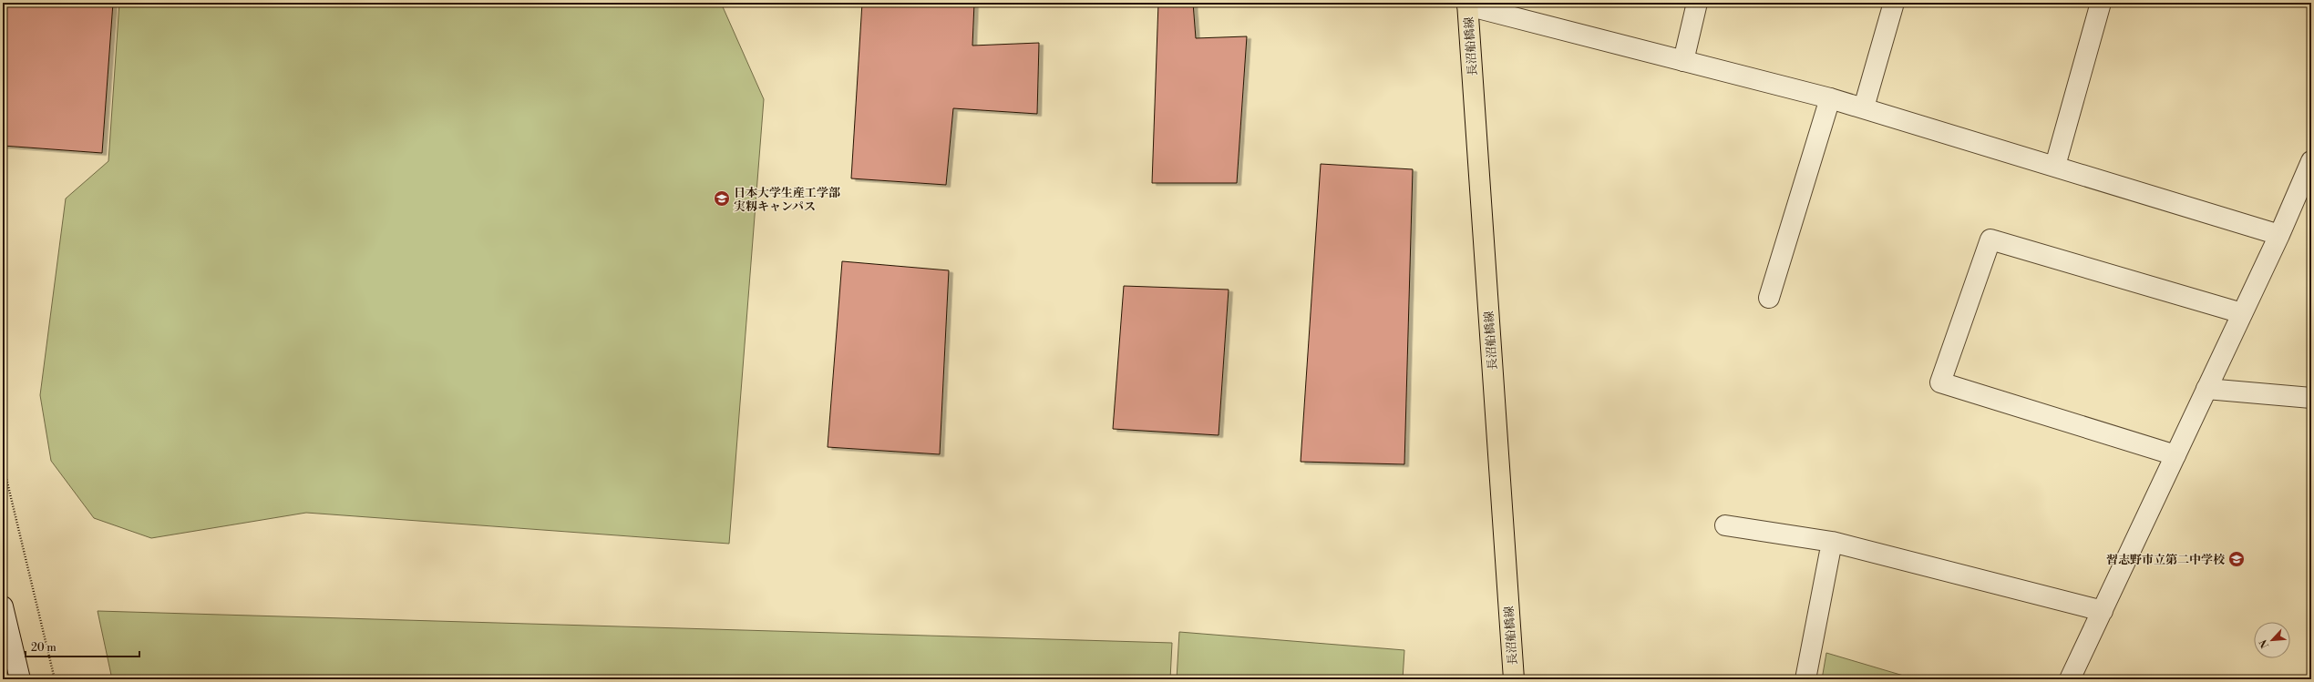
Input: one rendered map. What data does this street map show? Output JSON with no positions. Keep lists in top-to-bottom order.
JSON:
{
  "streets": {
    "main road": ["長沼船橋線"]
  },
  "places": {
    "school or university": ["日本大学生産工学部 実籾キャンパス", "習志野市立第二中学校"]
  },
  "scale_bar": "20 m",
  "north": "bottom left"
}
